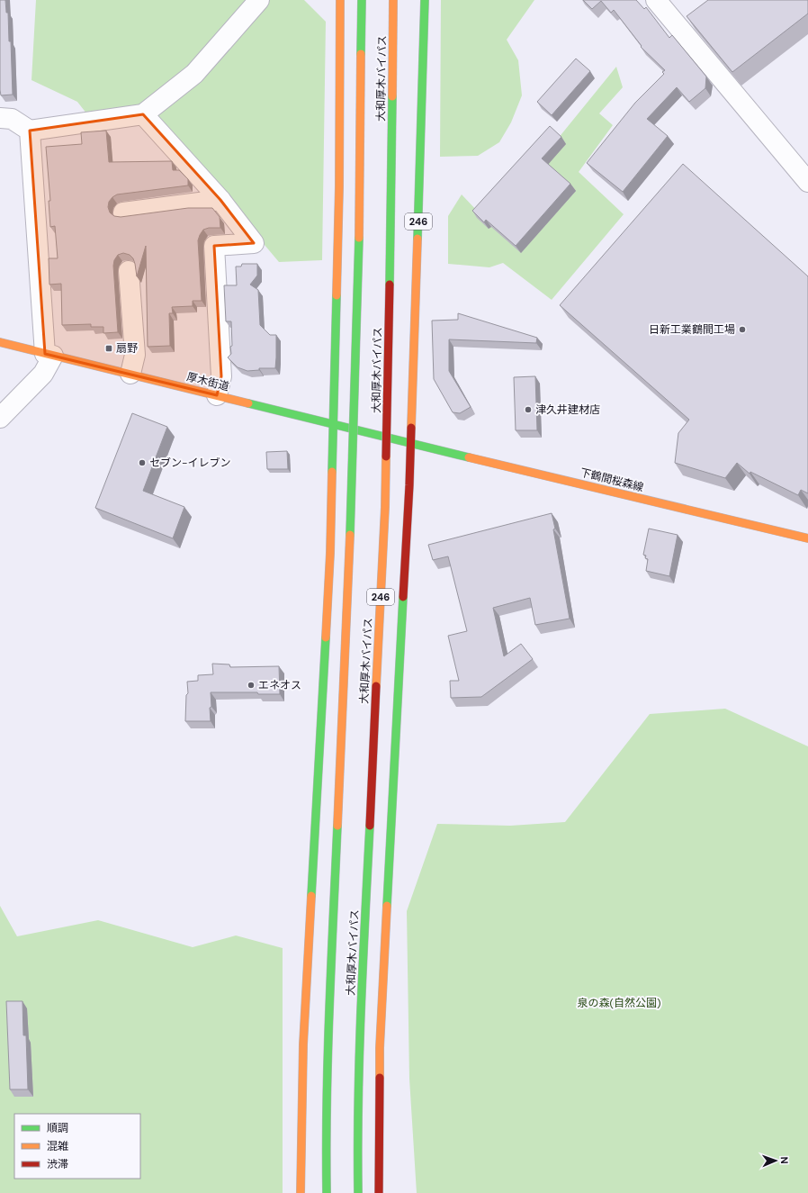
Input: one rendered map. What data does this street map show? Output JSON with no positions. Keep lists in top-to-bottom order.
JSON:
{
  "streets": {
    "main road": [
      "大和厚木バイパス",
      "246",
      "厚木街道",
      "下鶴間桜森線"
    ]
  },
  "crossings": [
    ["246", "厚木街道"],
    ["246", "下鶴間桜森線"],
    ["厚木街道", "下鶴間桜森線"]
  ],
  "parks": ["泉の森(自然公園)"],
  "places": {
    "other": [
      "日新工業鶴間工場",
      "津久井建材店",
      "セブン-イレブン",
      "エネオス"
    ],
    "transit": ["扇野"]
  },
  "legend": ["順調", "混雑", "渋滞"],
  "north": "right"
}
